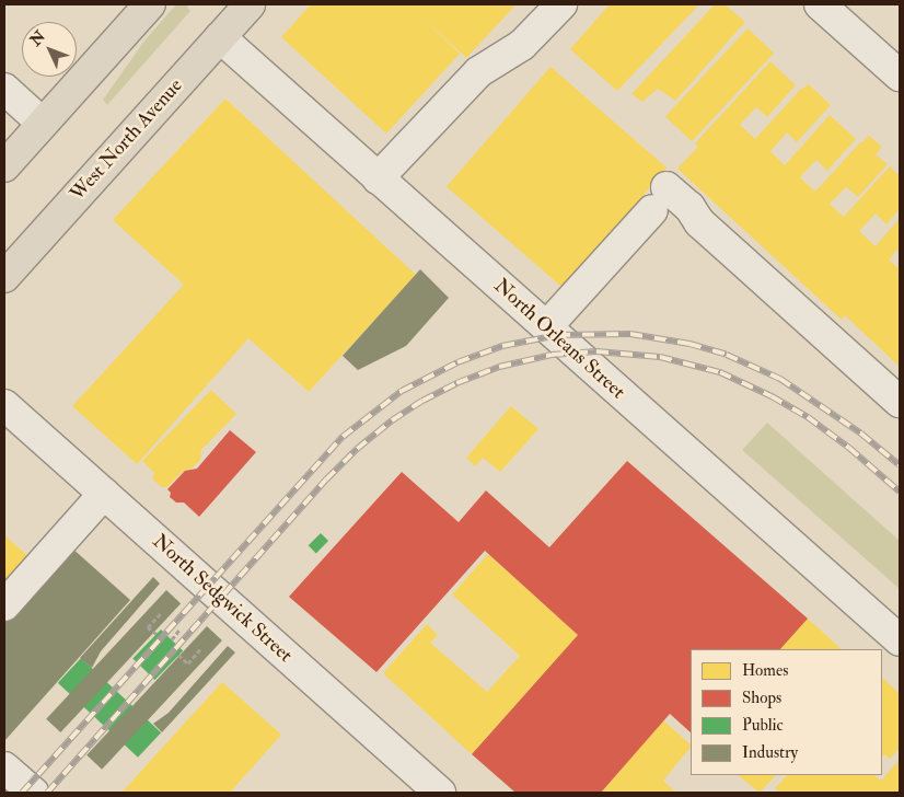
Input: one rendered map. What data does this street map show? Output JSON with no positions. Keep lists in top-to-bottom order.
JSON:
{
  "streets": {
    "main road": ["West North Avenue"],
    "street": ["North Orleans Street", "North Sedgwick Street"]
  },
  "crossings": [
    ["West North Avenue", "North Orleans Street"]
  ],
  "legend": [
    "Homes",
    "Shops",
    "Public",
    "Industry"
  ],
  "north": "top left"
}
